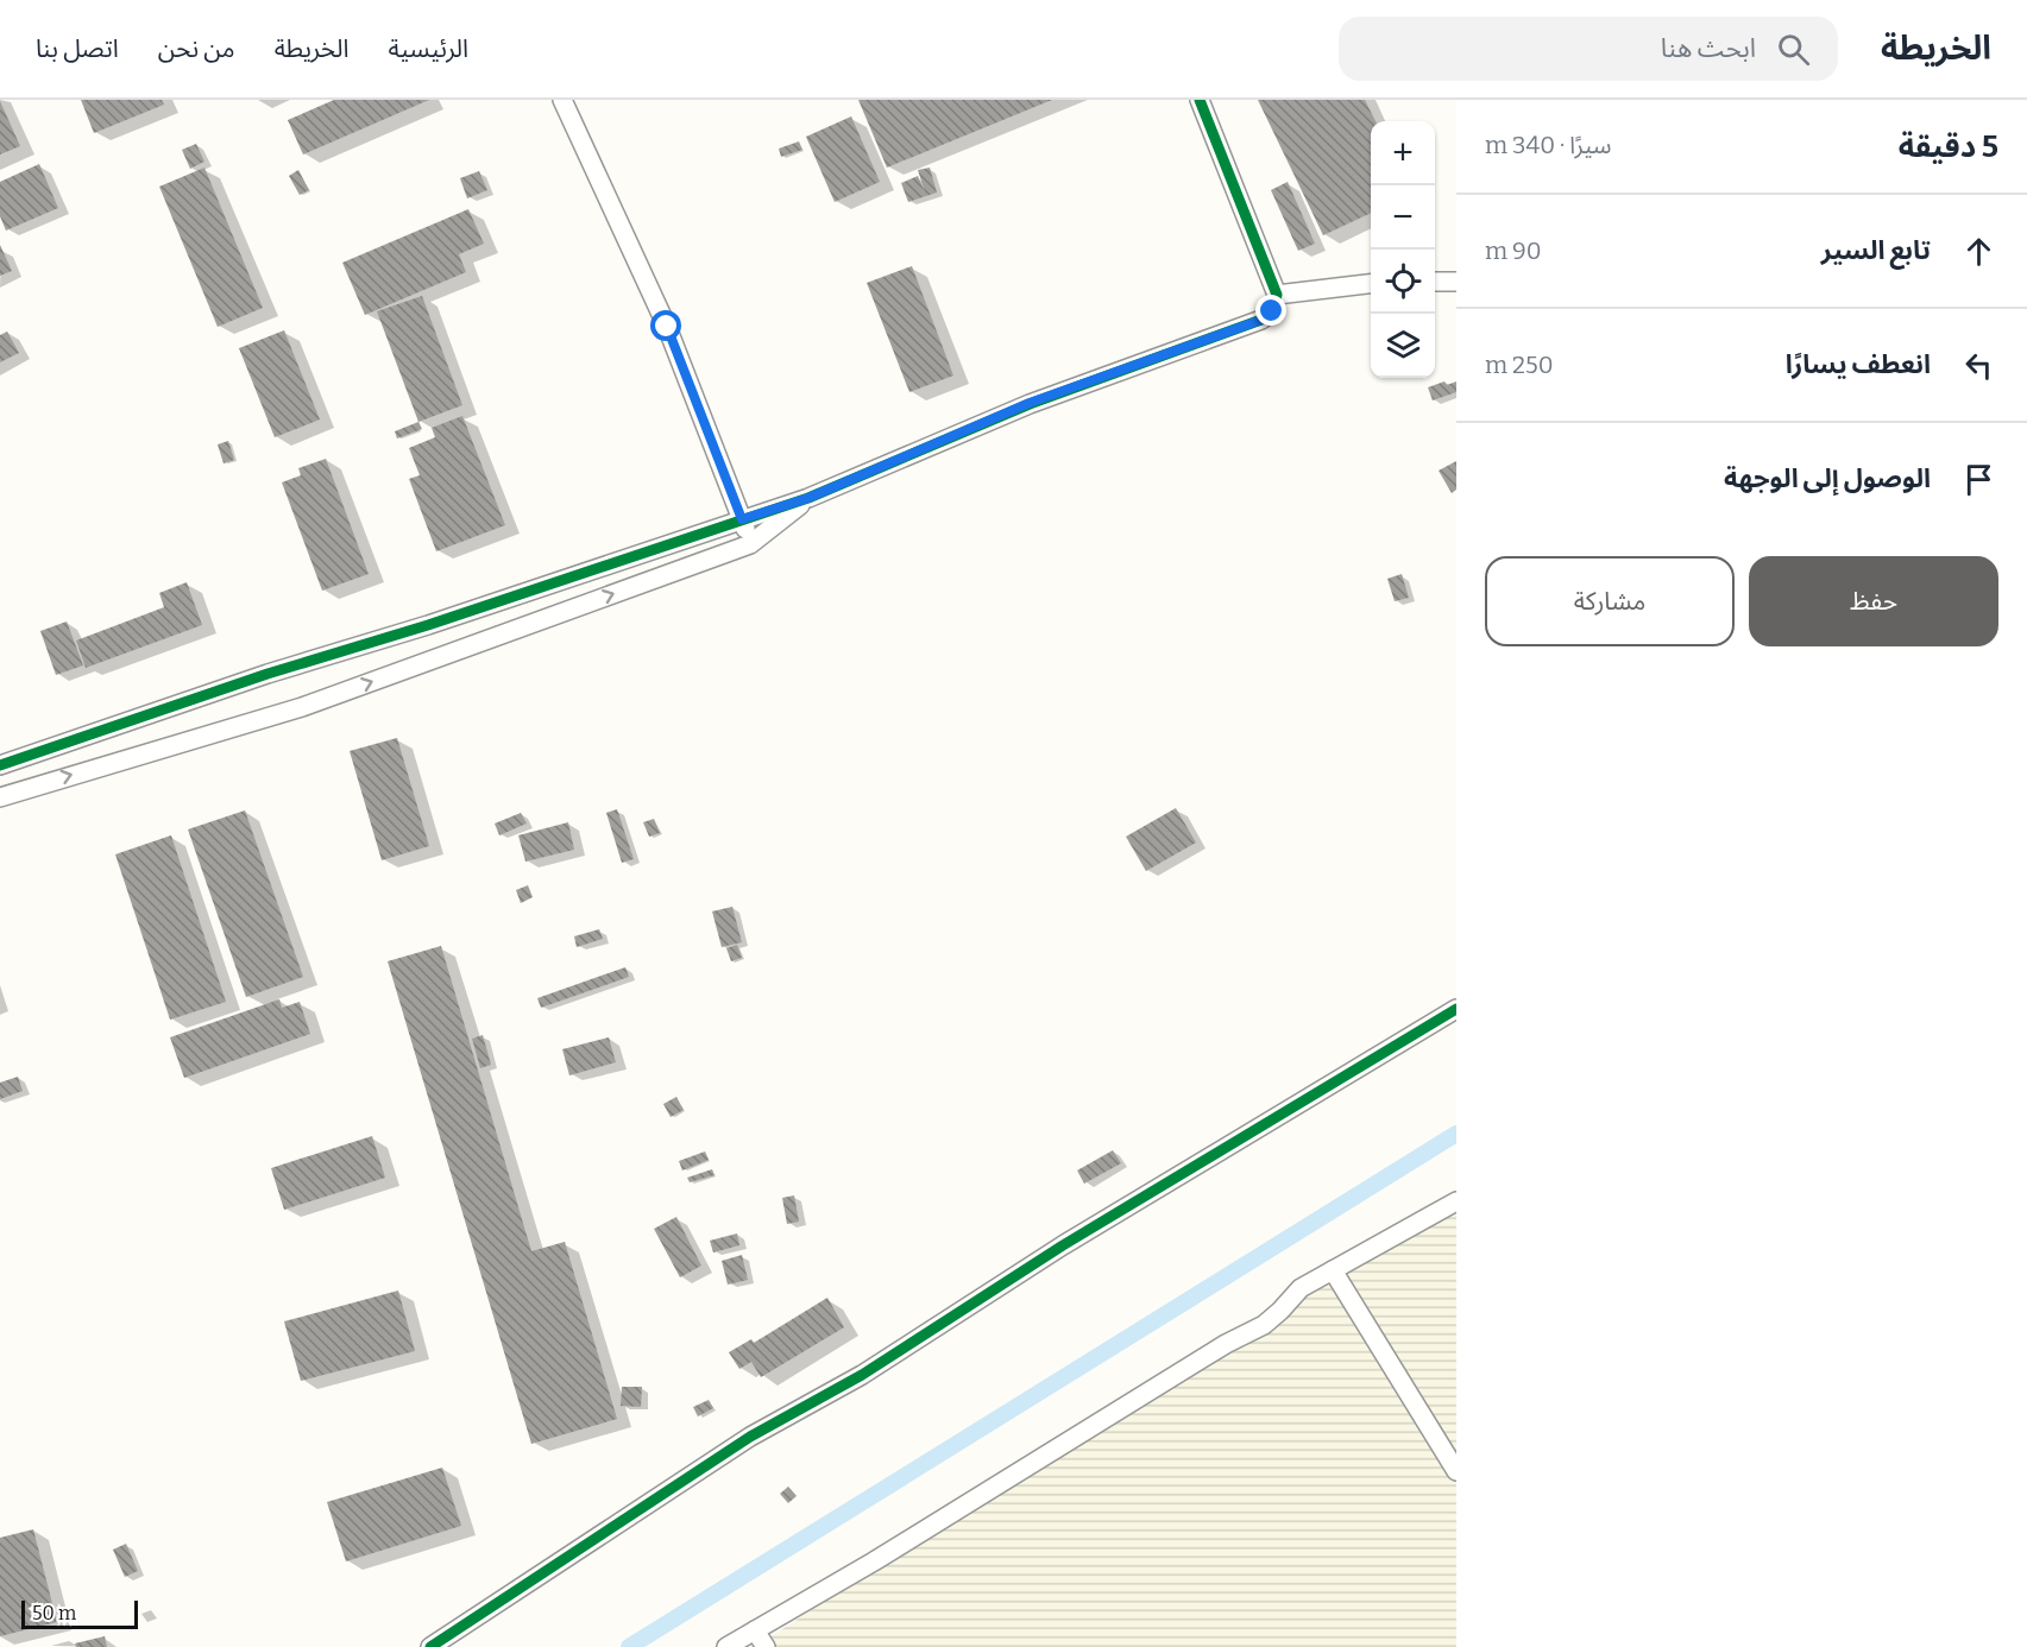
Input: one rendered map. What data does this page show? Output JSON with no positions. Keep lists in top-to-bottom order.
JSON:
{
  "scale_bar": "50 m",
  "page": {
    "header": "الخريطة",
    "search": "ابحث هنا",
    "nav": [
      "الرئيسية",
      "الخريطة",
      "من نحن",
      "اتصل بنا"
    ],
    "heading": ["5 دقيقة", "سيرًا · 340 m"],
    "map_buttons": ["+", "−"],
    "list": [
      ["تابع السير", "90 m"],
      ["انعطف يسارًا", "250 m"],
      "الوصول إلى الوجهة"
    ],
    "buttons": ["حفظ", "مشاركة"],
    "scale": "50 m"
  }
}
